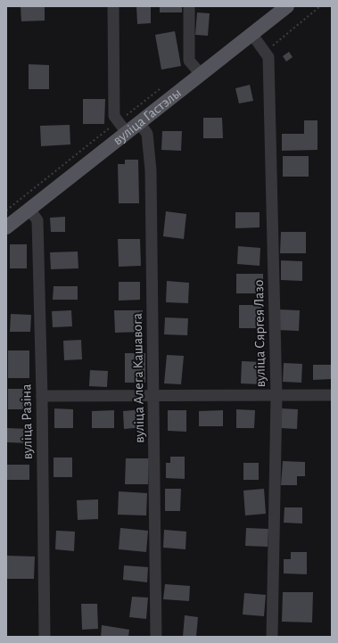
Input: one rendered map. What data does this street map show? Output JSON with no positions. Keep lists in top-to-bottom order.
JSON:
{
  "streets": {
    "main road": ["вуліца Гастэлы"],
    "street": ["вуліца Сяргея Лазо", "вуліца Алега Кашавога", "вуліца Разіна"]
  },
  "crossings": [
    ["вуліца Гастэлы", "вуліца Сяргея Лазо"],
    ["вуліца Гастэлы", "вуліца Алега Кашавога"],
    ["вуліца Гастэлы", "вуліца Разіна"]
  ]
}
